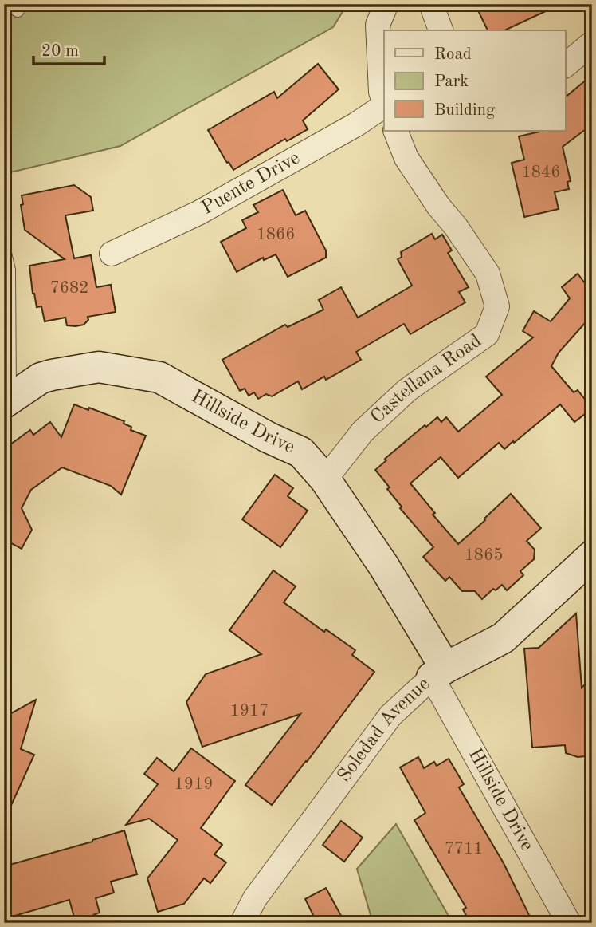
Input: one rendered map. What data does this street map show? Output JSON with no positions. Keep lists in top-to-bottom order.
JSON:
{
  "streets": {
    "street": [
      "Puente Drive",
      "Castellana Road",
      "Hillside Drive",
      "Soledad Avenue"
    ]
  },
  "crossings": [
    ["Castellana Road", "Hillside Drive"],
    ["Hillside Drive", "Soledad Avenue"]
  ],
  "house_numbers": [
    "1846",
    "1866",
    "7682",
    "1865",
    "1917",
    "1919",
    "7711"
  ],
  "legend": ["Road", "Park", "Building"],
  "scale_bar": "20 m"
}
